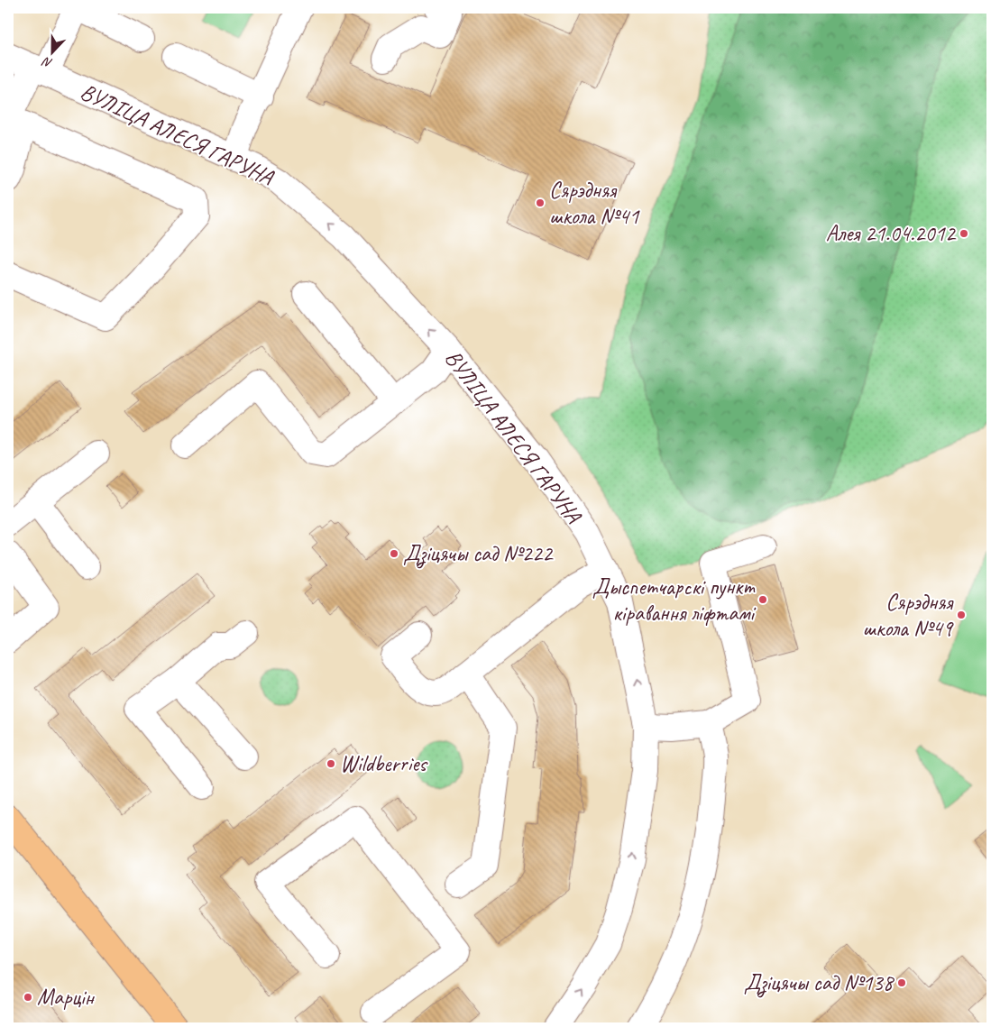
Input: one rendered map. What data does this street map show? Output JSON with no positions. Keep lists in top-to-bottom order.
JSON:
{
  "streets": {
    "street": ["ВУЛІЦА АЛЕСЯ ГАРУНА"]
  },
  "one_way": ["ВУЛІЦА АЛЕСЯ ГАРУНА"],
  "places": [
    "Сярэдняя школа №41",
    "Алея 21.04.2012",
    "Дзіцячы сад №222",
    "Дыспетчарскі пункт кіравання ліфтамі",
    "Сярэдняя школа №49",
    "Wildberries",
    "Дзіцячы сад №138",
    "Марцін"
  ],
  "north": "bottom"
}
